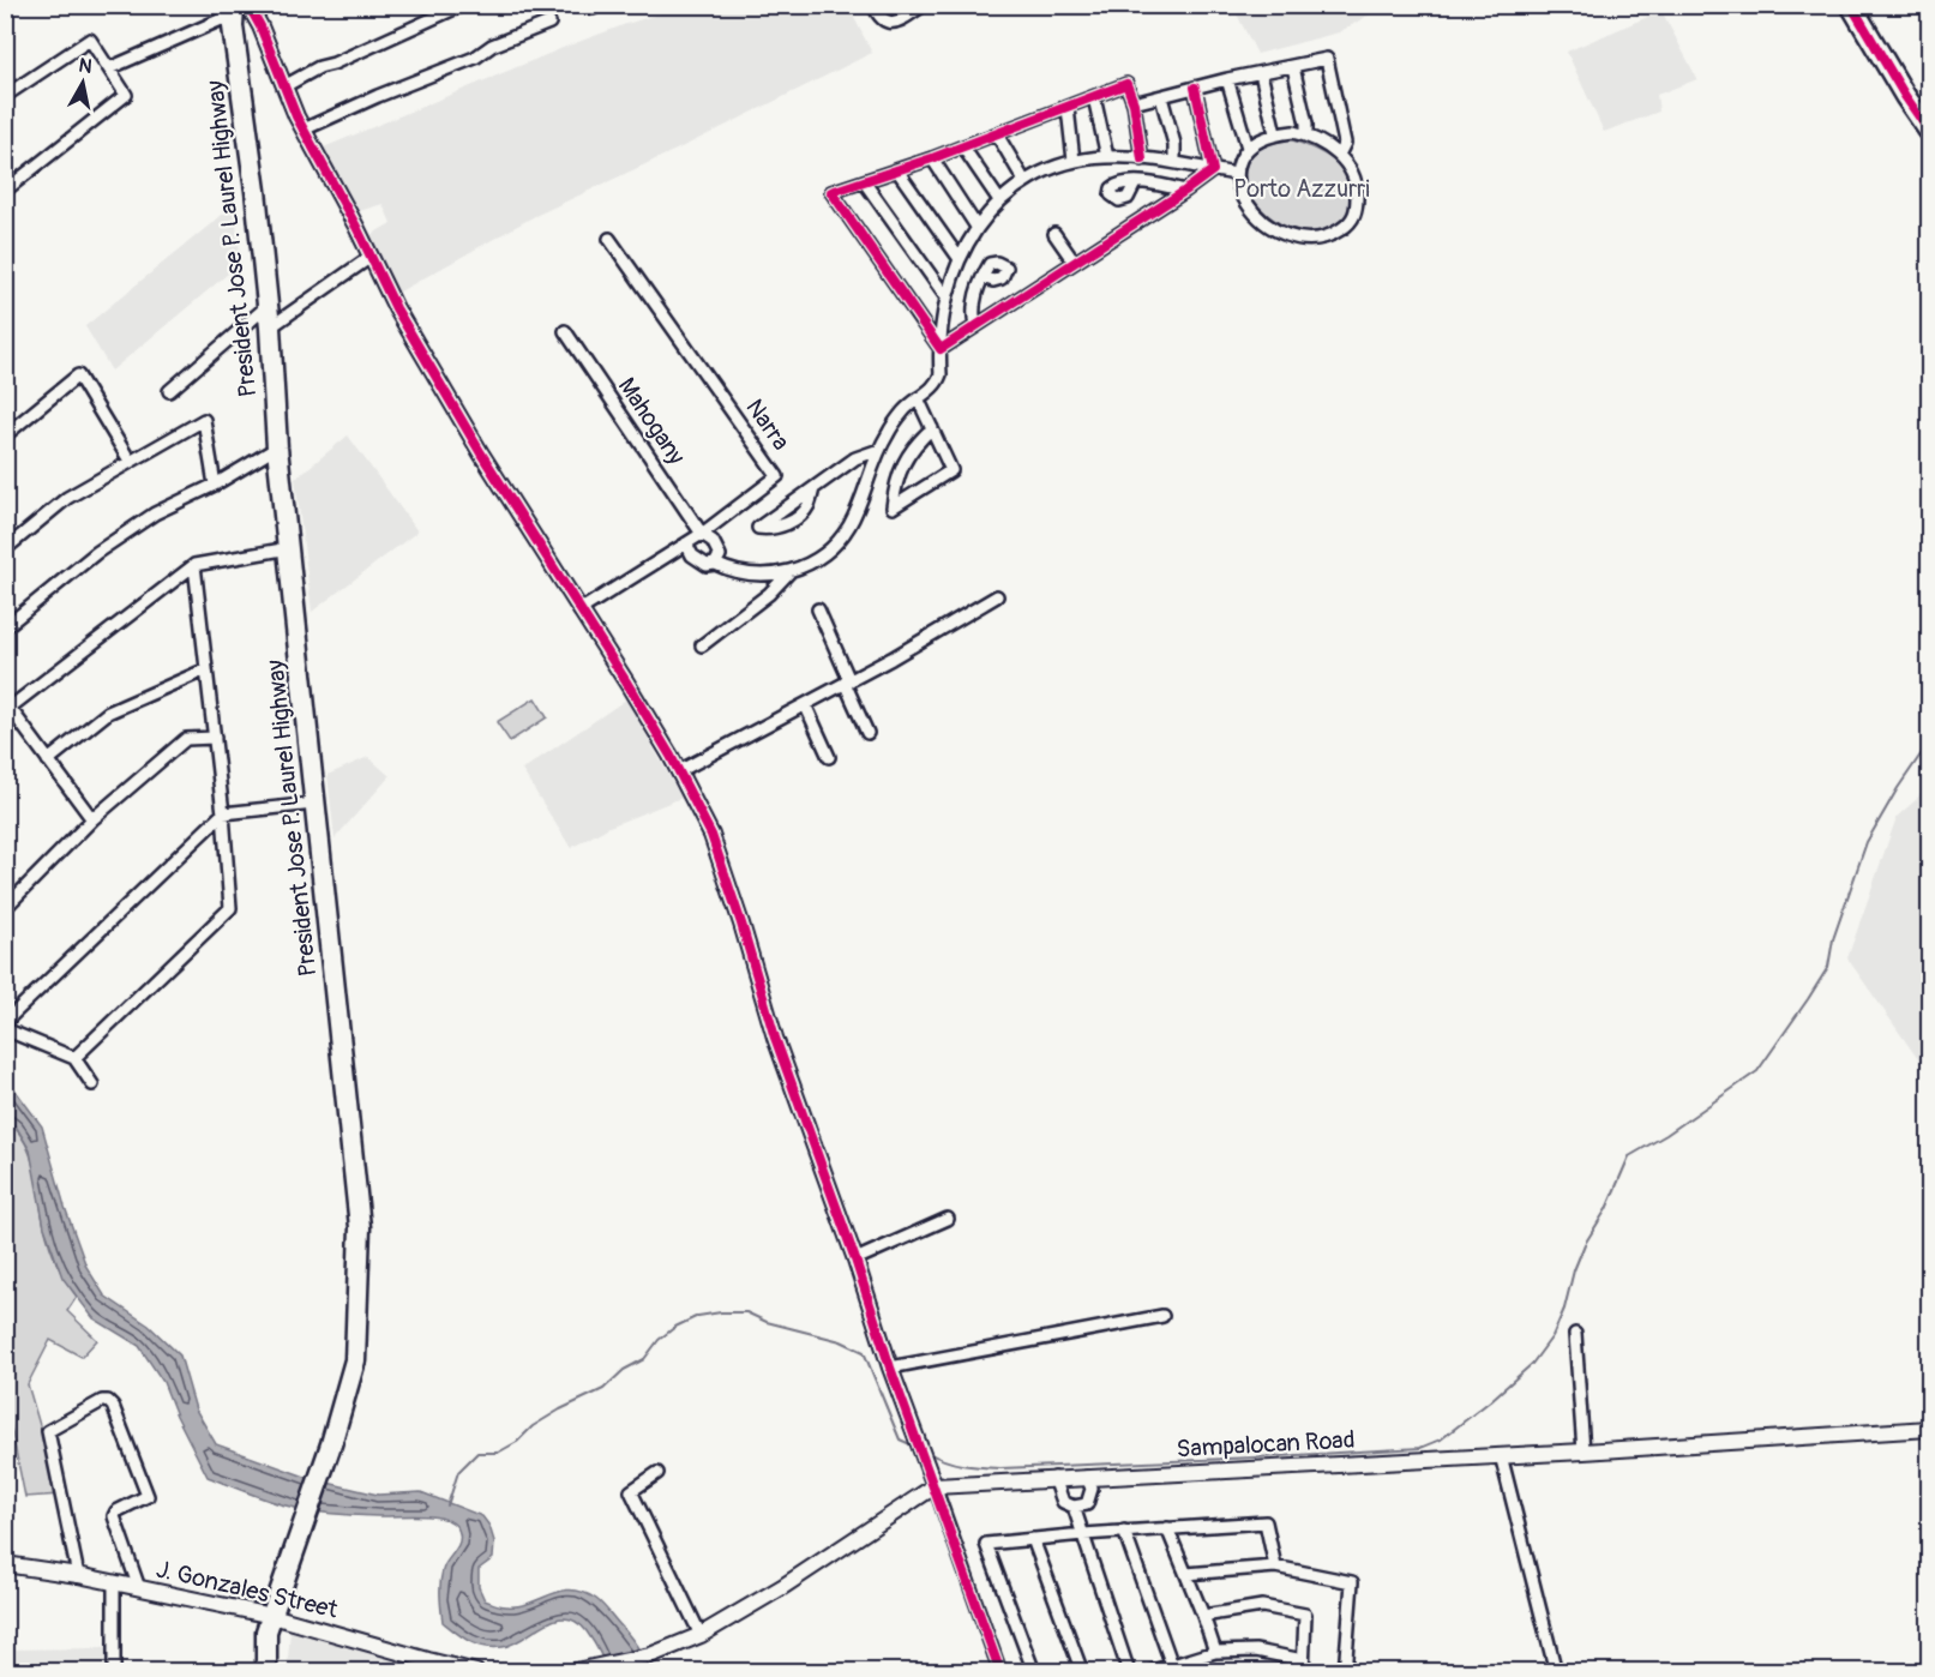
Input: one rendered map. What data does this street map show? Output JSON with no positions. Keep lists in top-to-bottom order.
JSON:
{
  "streets": {
    "highway": ["President Jose P. Laurel Highway"],
    "main road": ["Sampalocan Road", "J. Gonzales Street"],
    "street": ["Mahogany", "Narra"]
  },
  "crossings": [
    ["President Jose P. Laurel Highway", "J. Gonzales Street"],
    ["Mahogany", "Narra"]
  ],
  "parks": ["Porto Azzurri"],
  "north": "top"
}
